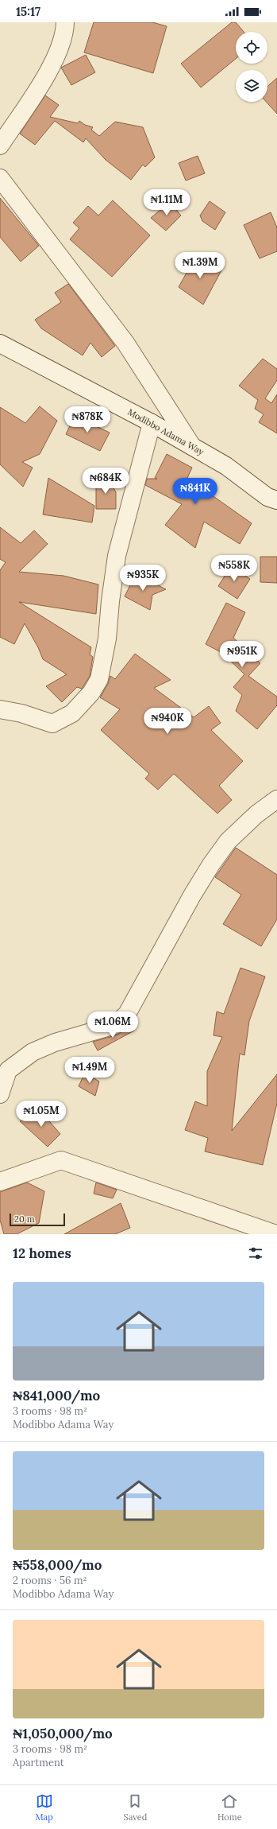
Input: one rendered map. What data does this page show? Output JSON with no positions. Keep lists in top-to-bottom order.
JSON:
{
  "streets": {
    "street": ["Modibbo Adama Way"]
  },
  "scale_bar": "20 m",
  "page": {
    "status": "15:17",
    "price": [
      "₦1.11M",
      "₦1.39M",
      "₦878K",
      "₦684K",
      "₦841K",
      "₦558K",
      "₦935K",
      "₦951K",
      "₦940K",
      "₦1.06M",
      "₦1.49M",
      "₦1.05M"
    ],
    "scale": "20 m",
    "heading": "12 homes",
    "list": [
      {
        "name": "₦841,000/mo",
        "note": "3 rooms · 98 m² · Modibbo Adama Way"
      },
      {
        "name": "₦558,000/mo",
        "note": "2 rooms · 56 m² · Modibbo Adama Way"
      },
      {
        "name": "₦1,050,000/mo",
        "note": "3 rooms · 98 m² · Apartment"
      }
    ],
    "tabs": ["Map", "Saved", "Home"]
  }
}
